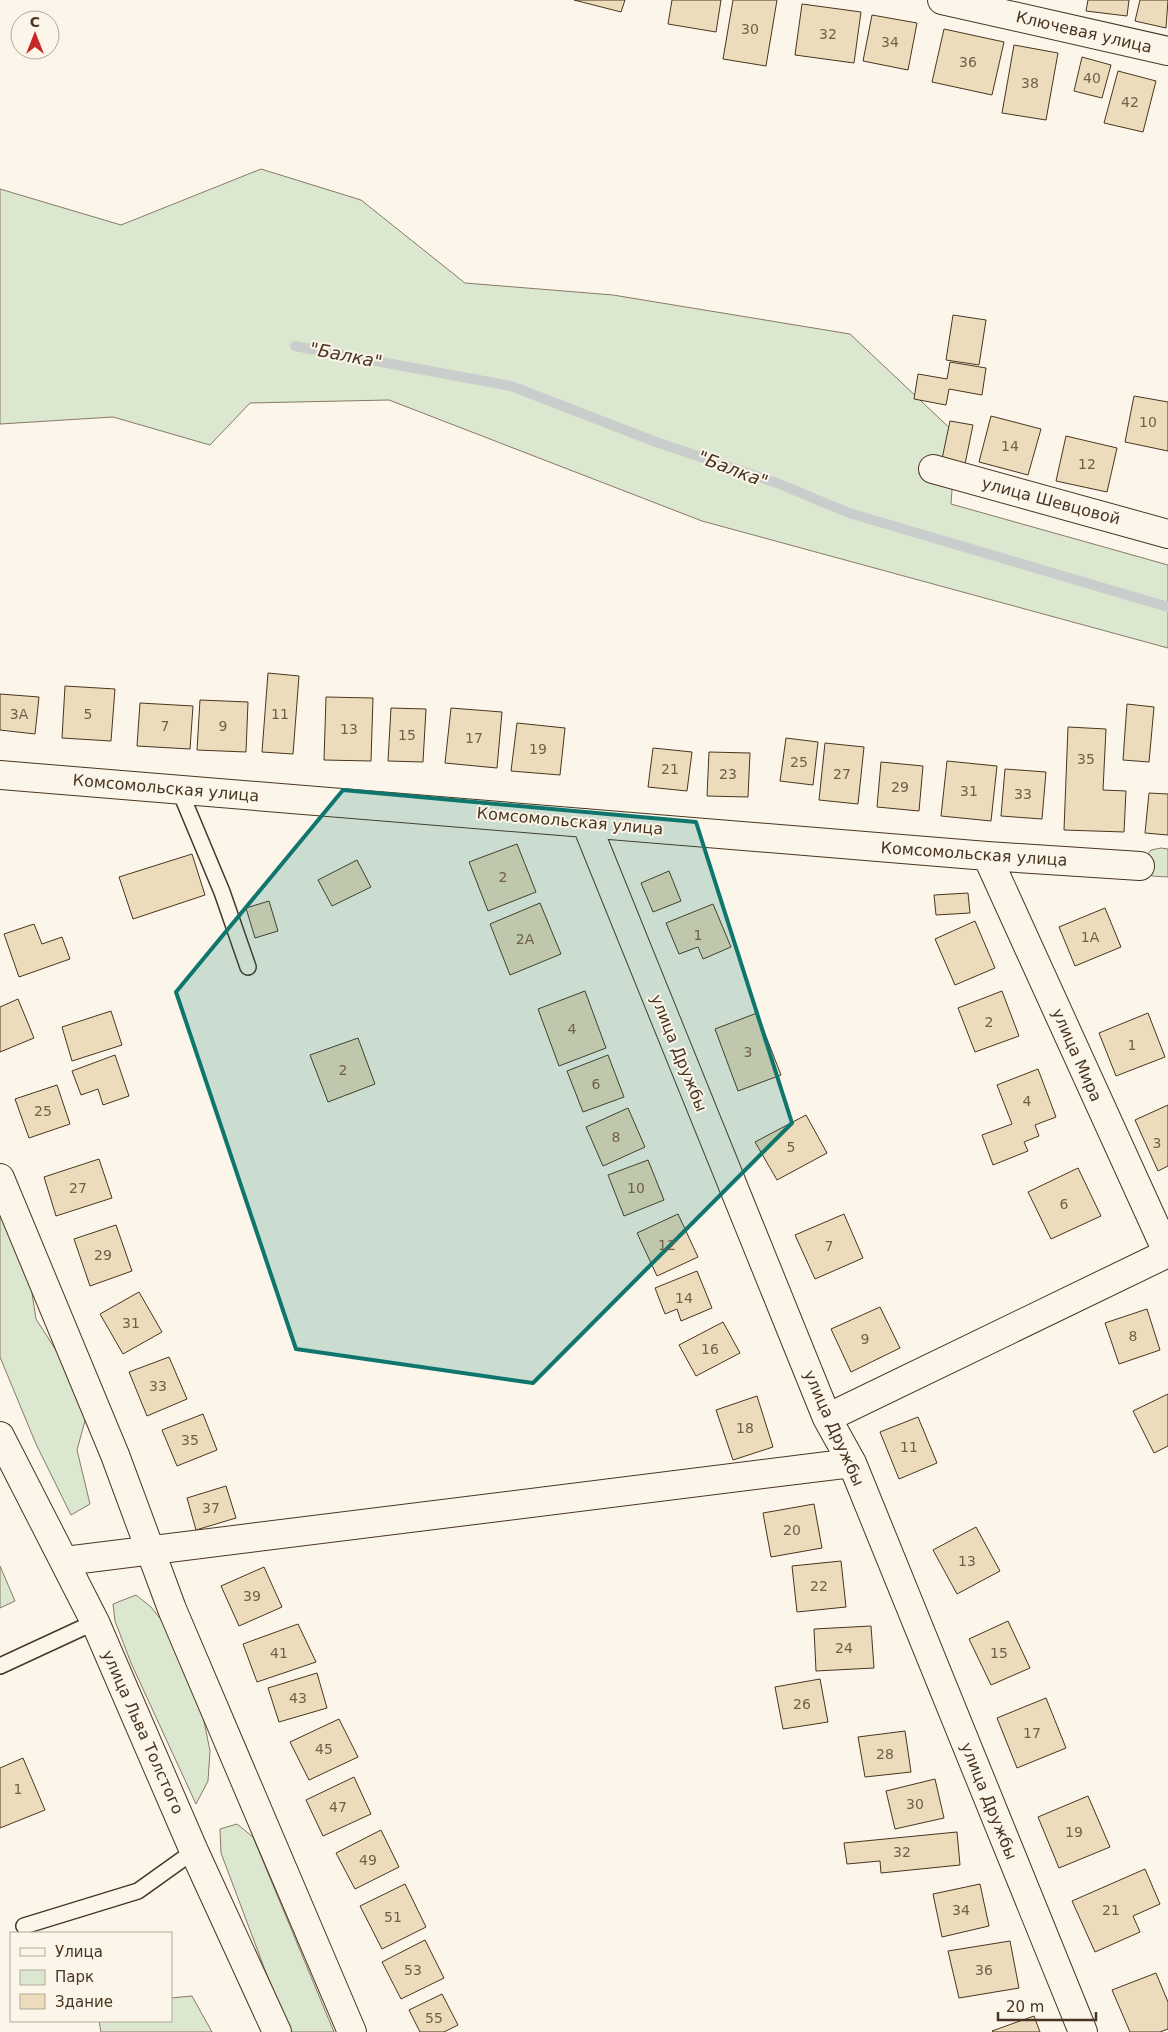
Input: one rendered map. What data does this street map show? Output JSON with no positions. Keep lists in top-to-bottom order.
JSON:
{
  "streets": {
    "street": [
      "Ключевая улица",
      "улица Шевцовой",
      "Комсомольская улица",
      "улица Дружбы",
      "улица Мира",
      "улица Льва Толстого"
    ]
  },
  "crossings": [
    ["Комсомольская улица", "улица Дружбы"],
    ["Комсомольская улица", "улица Мира"]
  ],
  "water": ["\"Балка\""],
  "house_numbers": [
    "30",
    "32",
    "34",
    "36",
    "40",
    "38",
    "42",
    "10",
    "14",
    "12",
    "3А",
    "5",
    "11",
    "7",
    "9",
    "13",
    "15",
    "17",
    "19",
    "35",
    "25",
    "21",
    "23",
    "27",
    "29",
    "31",
    "33",
    "2",
    "1",
    "1А",
    "2А",
    "2",
    "4",
    "1",
    "3",
    "2",
    "6",
    "4",
    "25",
    "8",
    "3",
    "5",
    "27",
    "10",
    "6",
    "12",
    "7",
    "29",
    "14",
    "31",
    "8",
    "9",
    "16",
    "33",
    "18",
    "35",
    "11",
    "37",
    "20",
    "13",
    "22",
    "39",
    "24",
    "41",
    "15",
    "43",
    "26",
    "17",
    "45",
    "28",
    "1",
    "30",
    "47",
    "19",
    "32",
    "49",
    "34",
    "21",
    "51",
    "53",
    "36",
    "55"
  ],
  "legend": ["Улица", "Парк", "Здание"],
  "scale_bar": "20 m",
  "north": "top"
}
